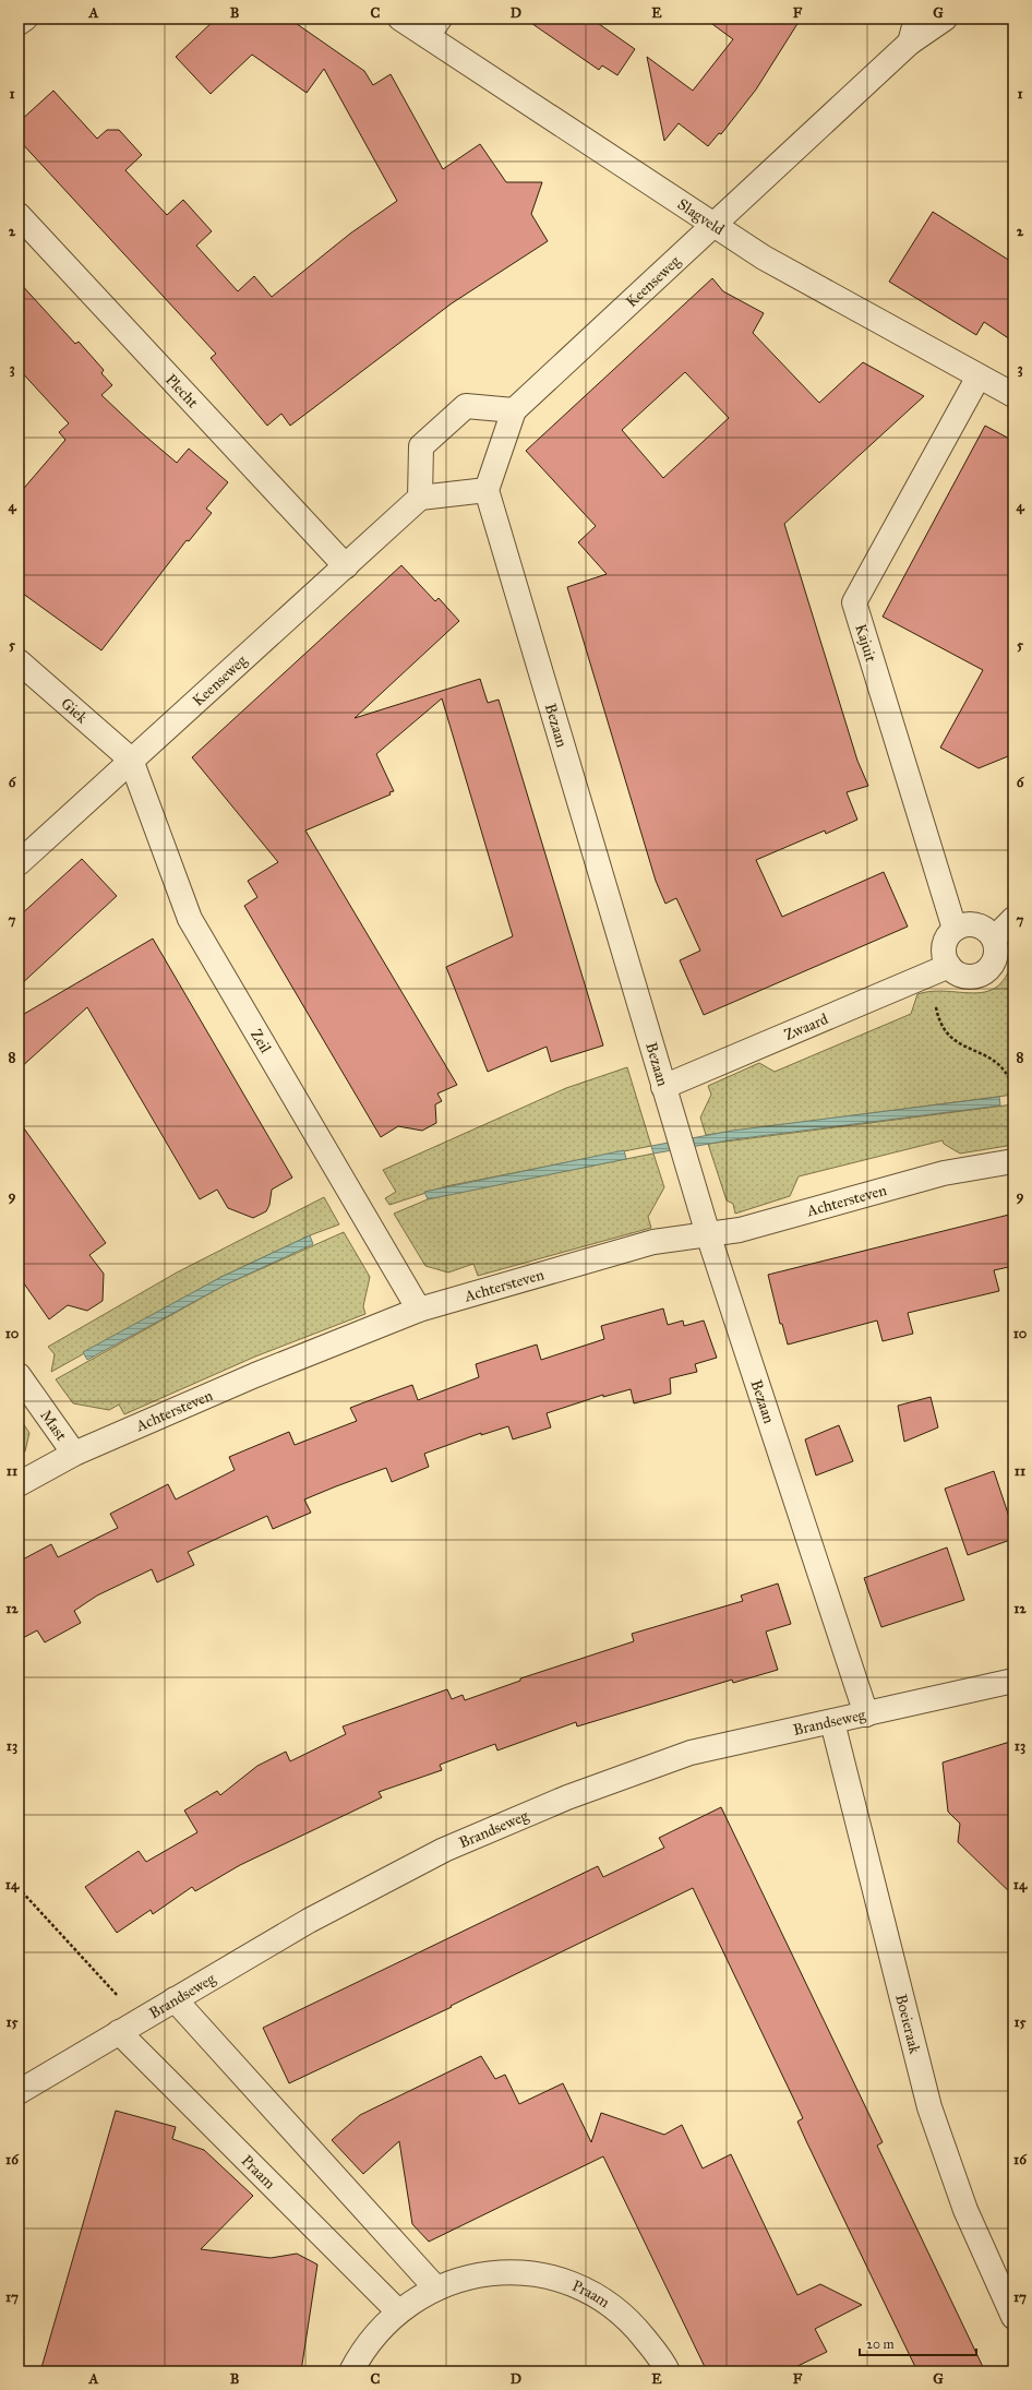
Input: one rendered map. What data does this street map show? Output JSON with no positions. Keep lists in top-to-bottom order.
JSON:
{
  "streets": {
    "street": [
      "Slagveld",
      "Keenseweg",
      "Plecht",
      "Kajuit",
      "Giek",
      "Bezaan",
      "Zwaard",
      "Zeil",
      "Achtersteven",
      "Mast",
      "Brandseweg",
      "Boeieraak",
      "Praam"
    ]
  },
  "crossings": [
    ["Slagveld", "Keenseweg"],
    ["Slagveld", "Kajuit"],
    ["Keenseweg", "Plecht"],
    ["Keenseweg", "Giek"],
    ["Keenseweg", "Zeil"],
    ["Kajuit", "Zwaard"],
    ["Giek", "Zeil"],
    ["Bezaan", "Zwaard"],
    ["Bezaan", "Achtersteven"],
    ["Bezaan", "Brandseweg"],
    ["Zeil", "Achtersteven"],
    ["Achtersteven", "Mast"],
    ["Brandseweg", "Boeieraak"],
    ["Brandseweg", "Praam"]
  ],
  "scale_bar": "20 m",
  "grid": {
    "columns": [
      "A",
      "B",
      "C",
      "D",
      "E",
      "F",
      "G"
    ],
    "rows": [
      "1",
      "2",
      "3",
      "4",
      "5",
      "6",
      "7",
      "8",
      "9",
      "10",
      "11",
      "12",
      "13",
      "14",
      "15",
      "16",
      "17"
    ]
  }
}
